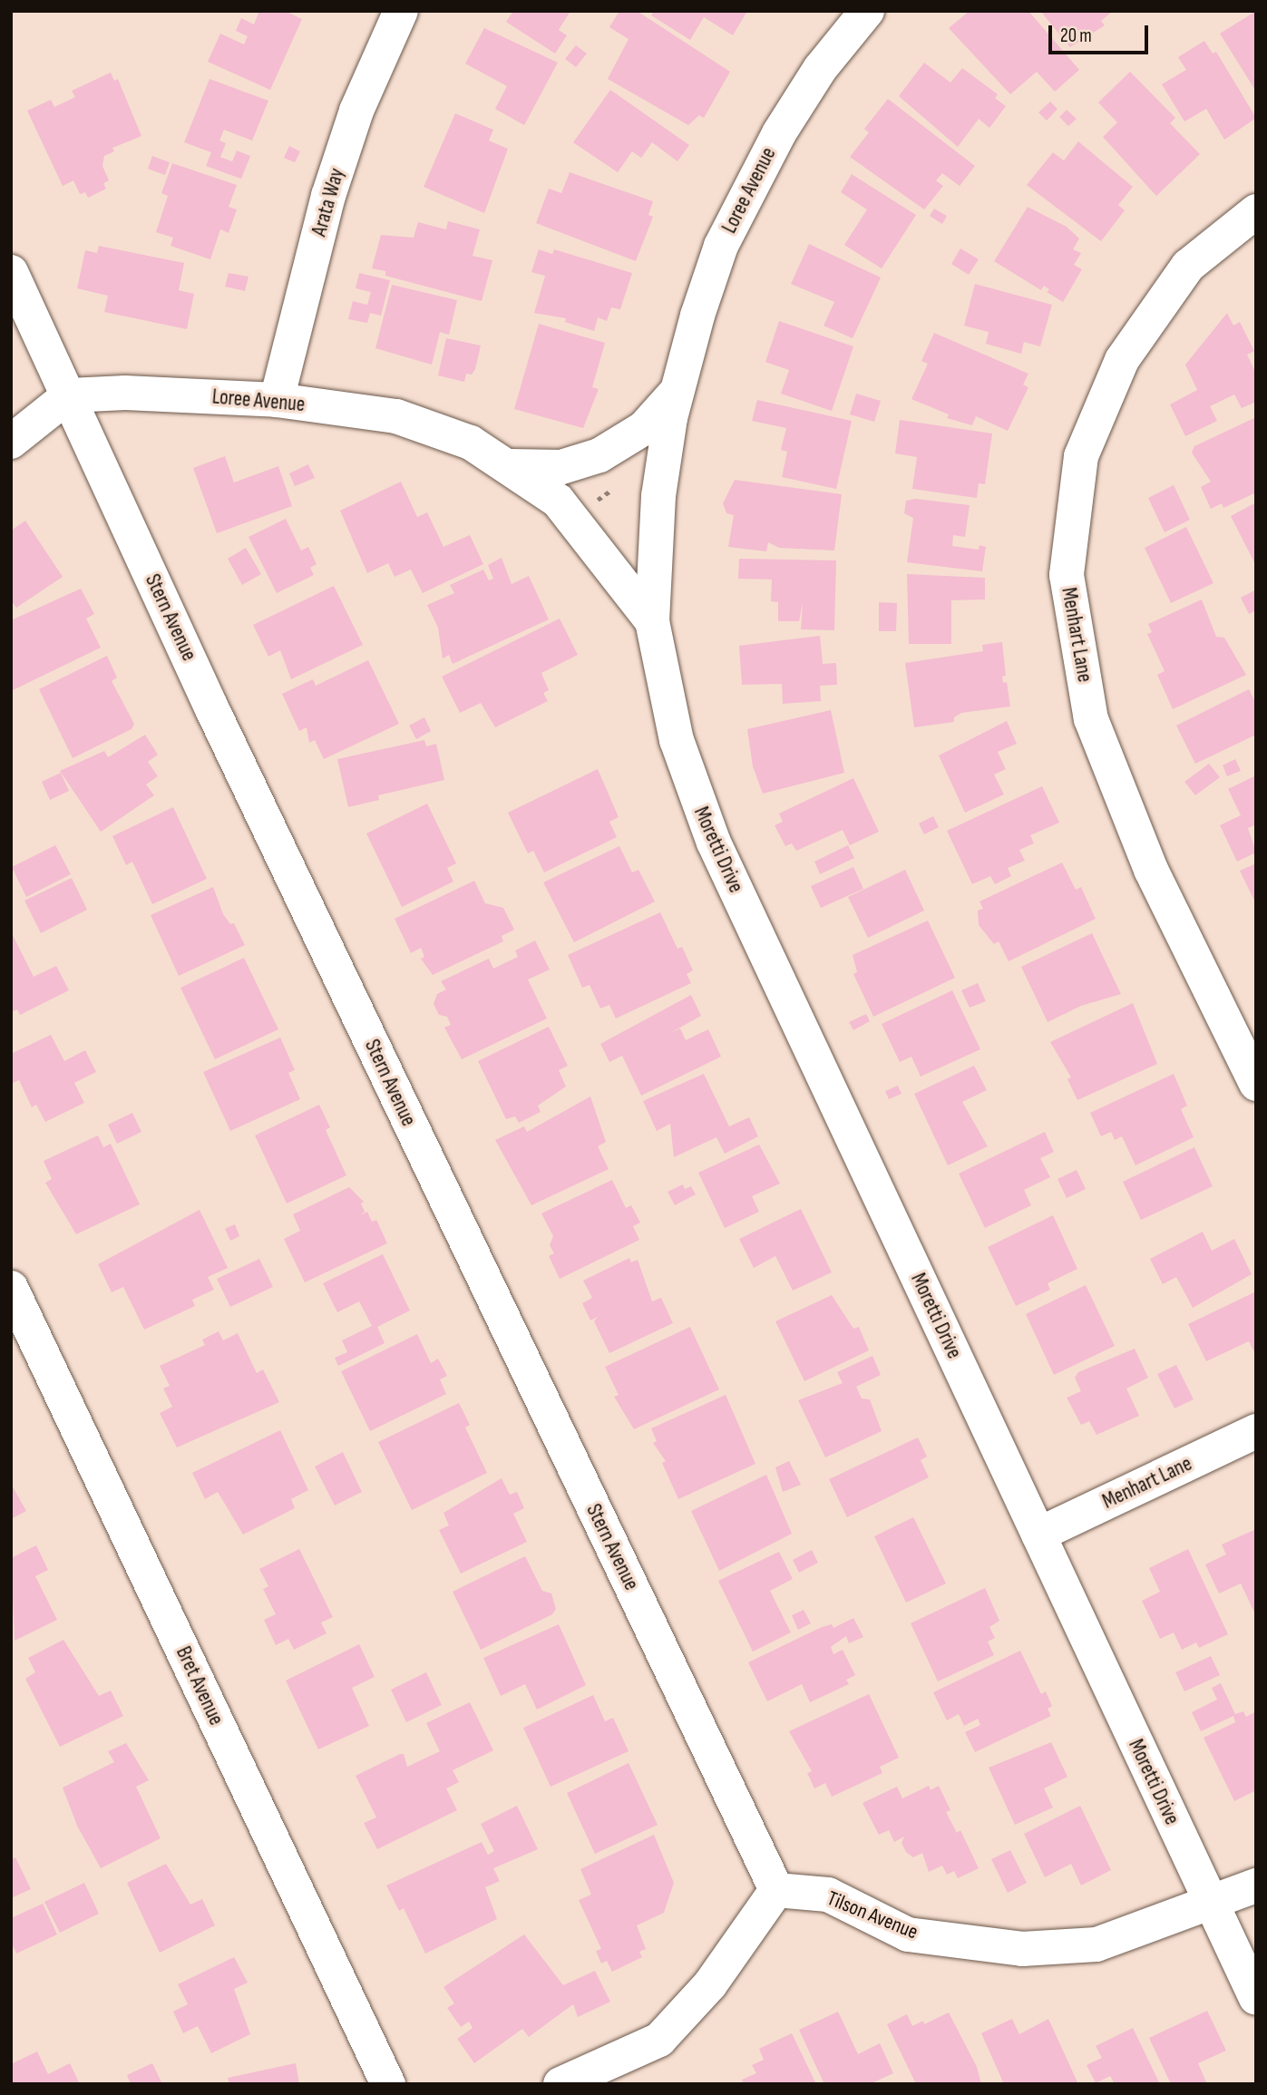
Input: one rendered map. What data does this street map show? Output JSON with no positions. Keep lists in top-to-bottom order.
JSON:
{
  "streets": {
    "street": [
      "Loree Avenue",
      "Arata Way",
      "Stern Avenue",
      "Menhart Lane",
      "Moretti Drive",
      "Bret Avenue",
      "Tilson Avenue"
    ]
  },
  "crossings": [
    ["Loree Avenue", "Arata Way"],
    ["Loree Avenue", "Stern Avenue"],
    ["Loree Avenue", "Moretti Drive"],
    ["Stern Avenue", "Tilson Avenue"],
    ["Menhart Lane", "Moretti Drive"],
    ["Moretti Drive", "Tilson Avenue"]
  ],
  "scale_bar": "20 m"
}
